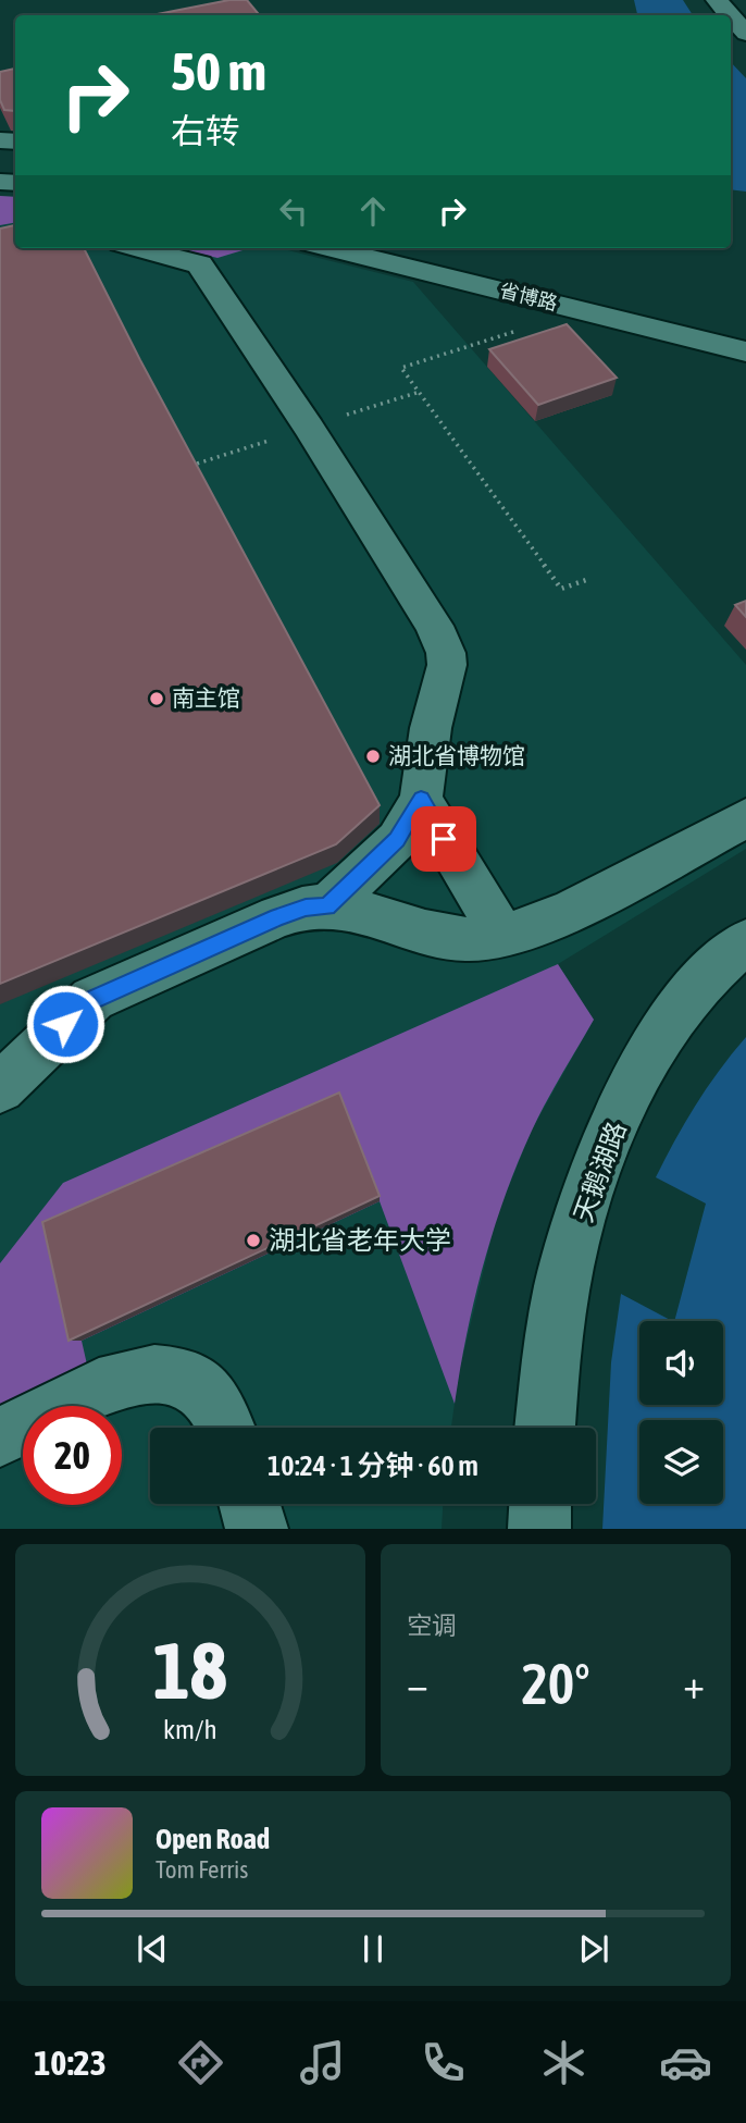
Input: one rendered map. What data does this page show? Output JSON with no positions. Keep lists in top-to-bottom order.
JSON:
{
  "streets": {
    "street": ["省博路", "天鹅湖路"]
  },
  "places": ["南主馆", "湖北省博物馆", "湖北省老年大学"],
  "page": {
    "turn": ["50 m", "右转"],
    "limit": "20",
    "trip": "10:24 · 1 分钟 · 60 m",
    "tile": "空调",
    "heat": ["−", "20°", "+"],
    "song": ["Open Road", "Tom Ferris"],
    "tabs": "10:23",
    "gauge": ["18", "km/h"]
  }
}
